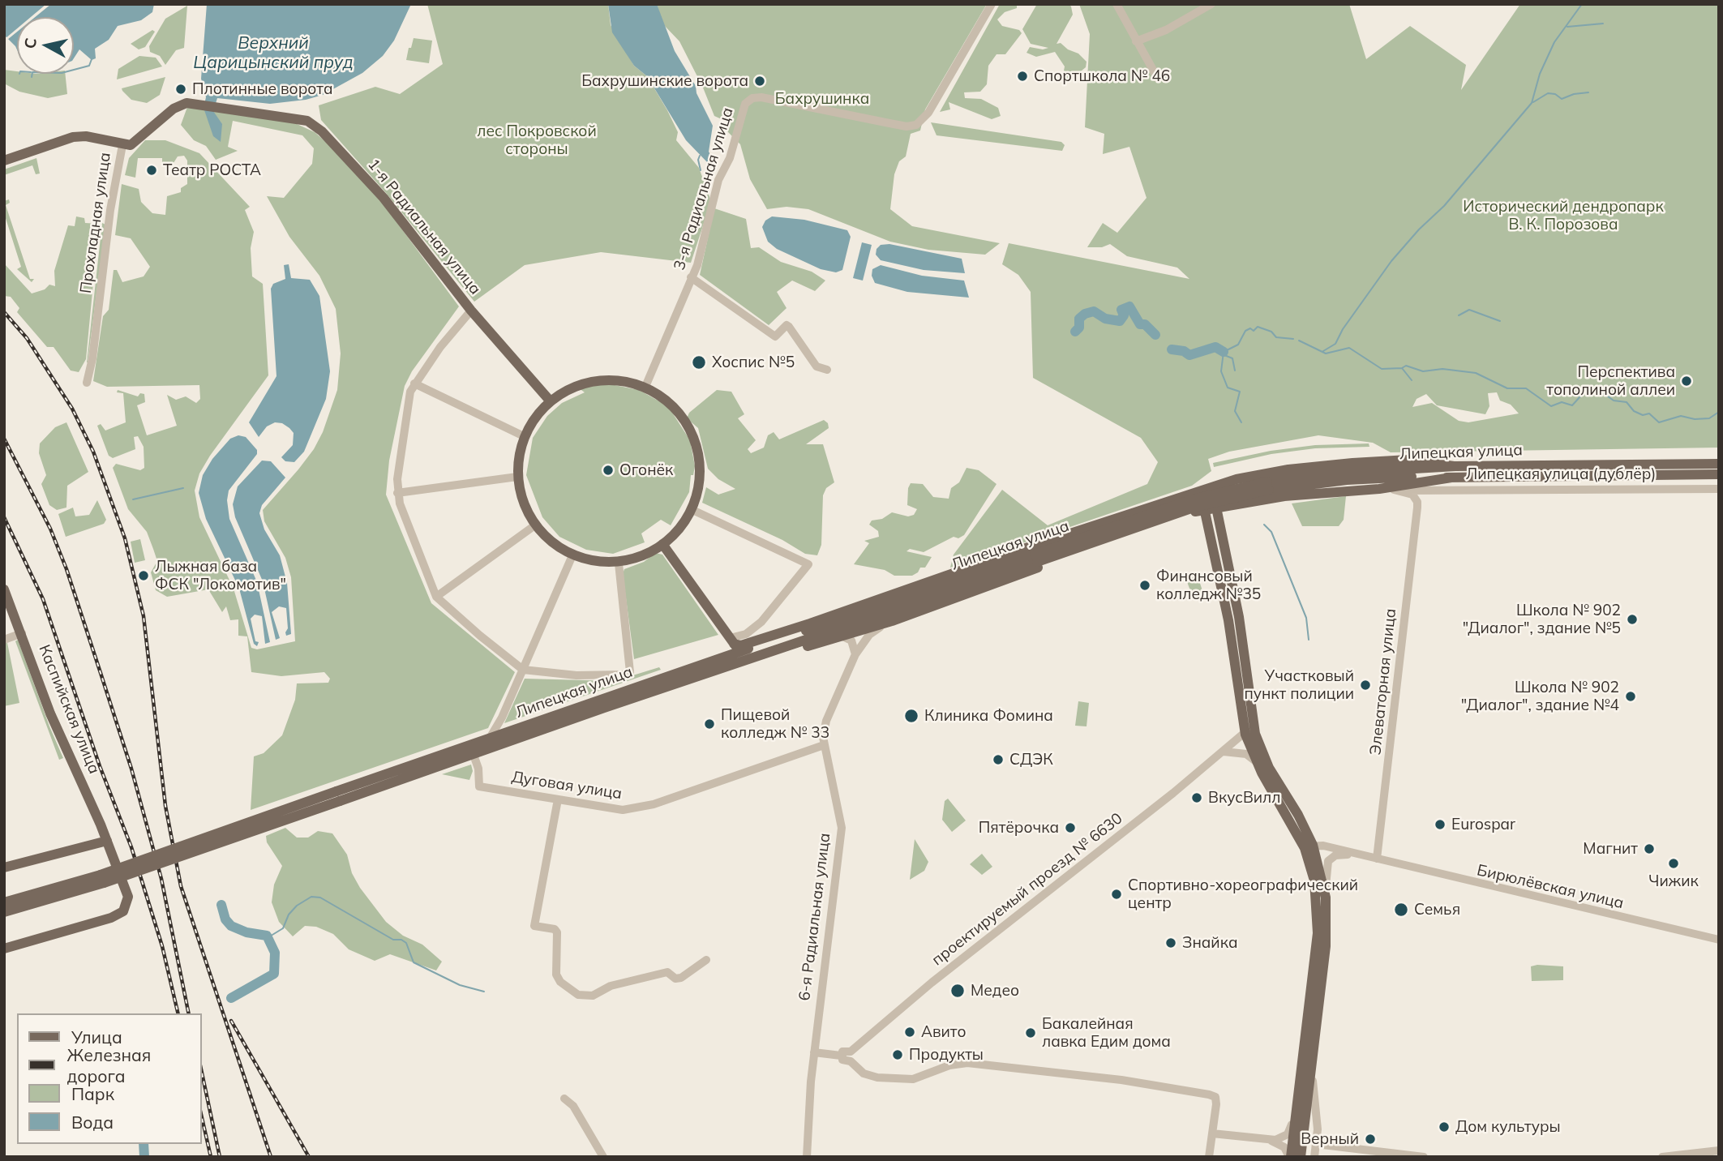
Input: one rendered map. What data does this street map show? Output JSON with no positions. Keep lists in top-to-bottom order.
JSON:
{
  "streets": {
    "main road": [
      "Прохладная улица",
      "1-я Радиальная улица",
      "Липецкая улица",
      "Липецкая улица (дублёр)",
      "Каспийская улица"
    ],
    "street": [
      "3-я Радиальная улица",
      "Элеваторная улица",
      "Дуговая улица",
      "Бирюлёвская улица",
      "проектируемый проезд № 6630",
      "6-я Радиальная улица"
    ]
  },
  "crossings": [
    ["3-я Радиальная улица", "1-я Радиальная улица"],
    ["Прохладная улица", "1-я Радиальная улица"],
    ["Липецкая улица", "Липецкая улица (дублёр)"],
    ["Липецкая улица", "Дуговая улица"],
    ["Липецкая улица (дублёр)", "6-я Радиальная улица"],
    ["Элеваторная улица", "Бирюлёвская улица"],
    ["Дуговая улица", "6-я Радиальная улица"]
  ],
  "water": ["Верхний Царицынский пруд"],
  "parks": ["Бахрушинка", "лес Покровской стороны", "Исторический дендропарк В. К. Порозова"],
  "places": [
    "Спортшкола № 46",
    "Бахрушинские ворота",
    "Плотинные ворота",
    "Театр РОСТА",
    "Хоспис №5",
    "Перспектива тополиной аллеи",
    "Огонёк",
    "Лыжная база ФСК \"Локомотив\"",
    "Финансовый колледж №35",
    "Школа № 902 \"Диалог\", здание №5",
    "Участковый пункт полиции",
    "Школа № 902 \"Диалог\", здание №4",
    "Клиника Фомина",
    "Пищевой колледж № 33",
    "СДЭК",
    "ВкусВилл",
    "Eurospar",
    "Пятёрочка",
    "Магнит",
    "Чижик",
    "Спортивно-хореографический центр",
    "Семья",
    "Знайка",
    "Медео",
    "Авито",
    "Бакалейная лавка Едим дома",
    "Продукты",
    "Дом культуры",
    "Верный"
  ],
  "legend": [
    "Улица",
    "Железная дорога",
    "Парк",
    "Вода"
  ],
  "north": "left"
}
